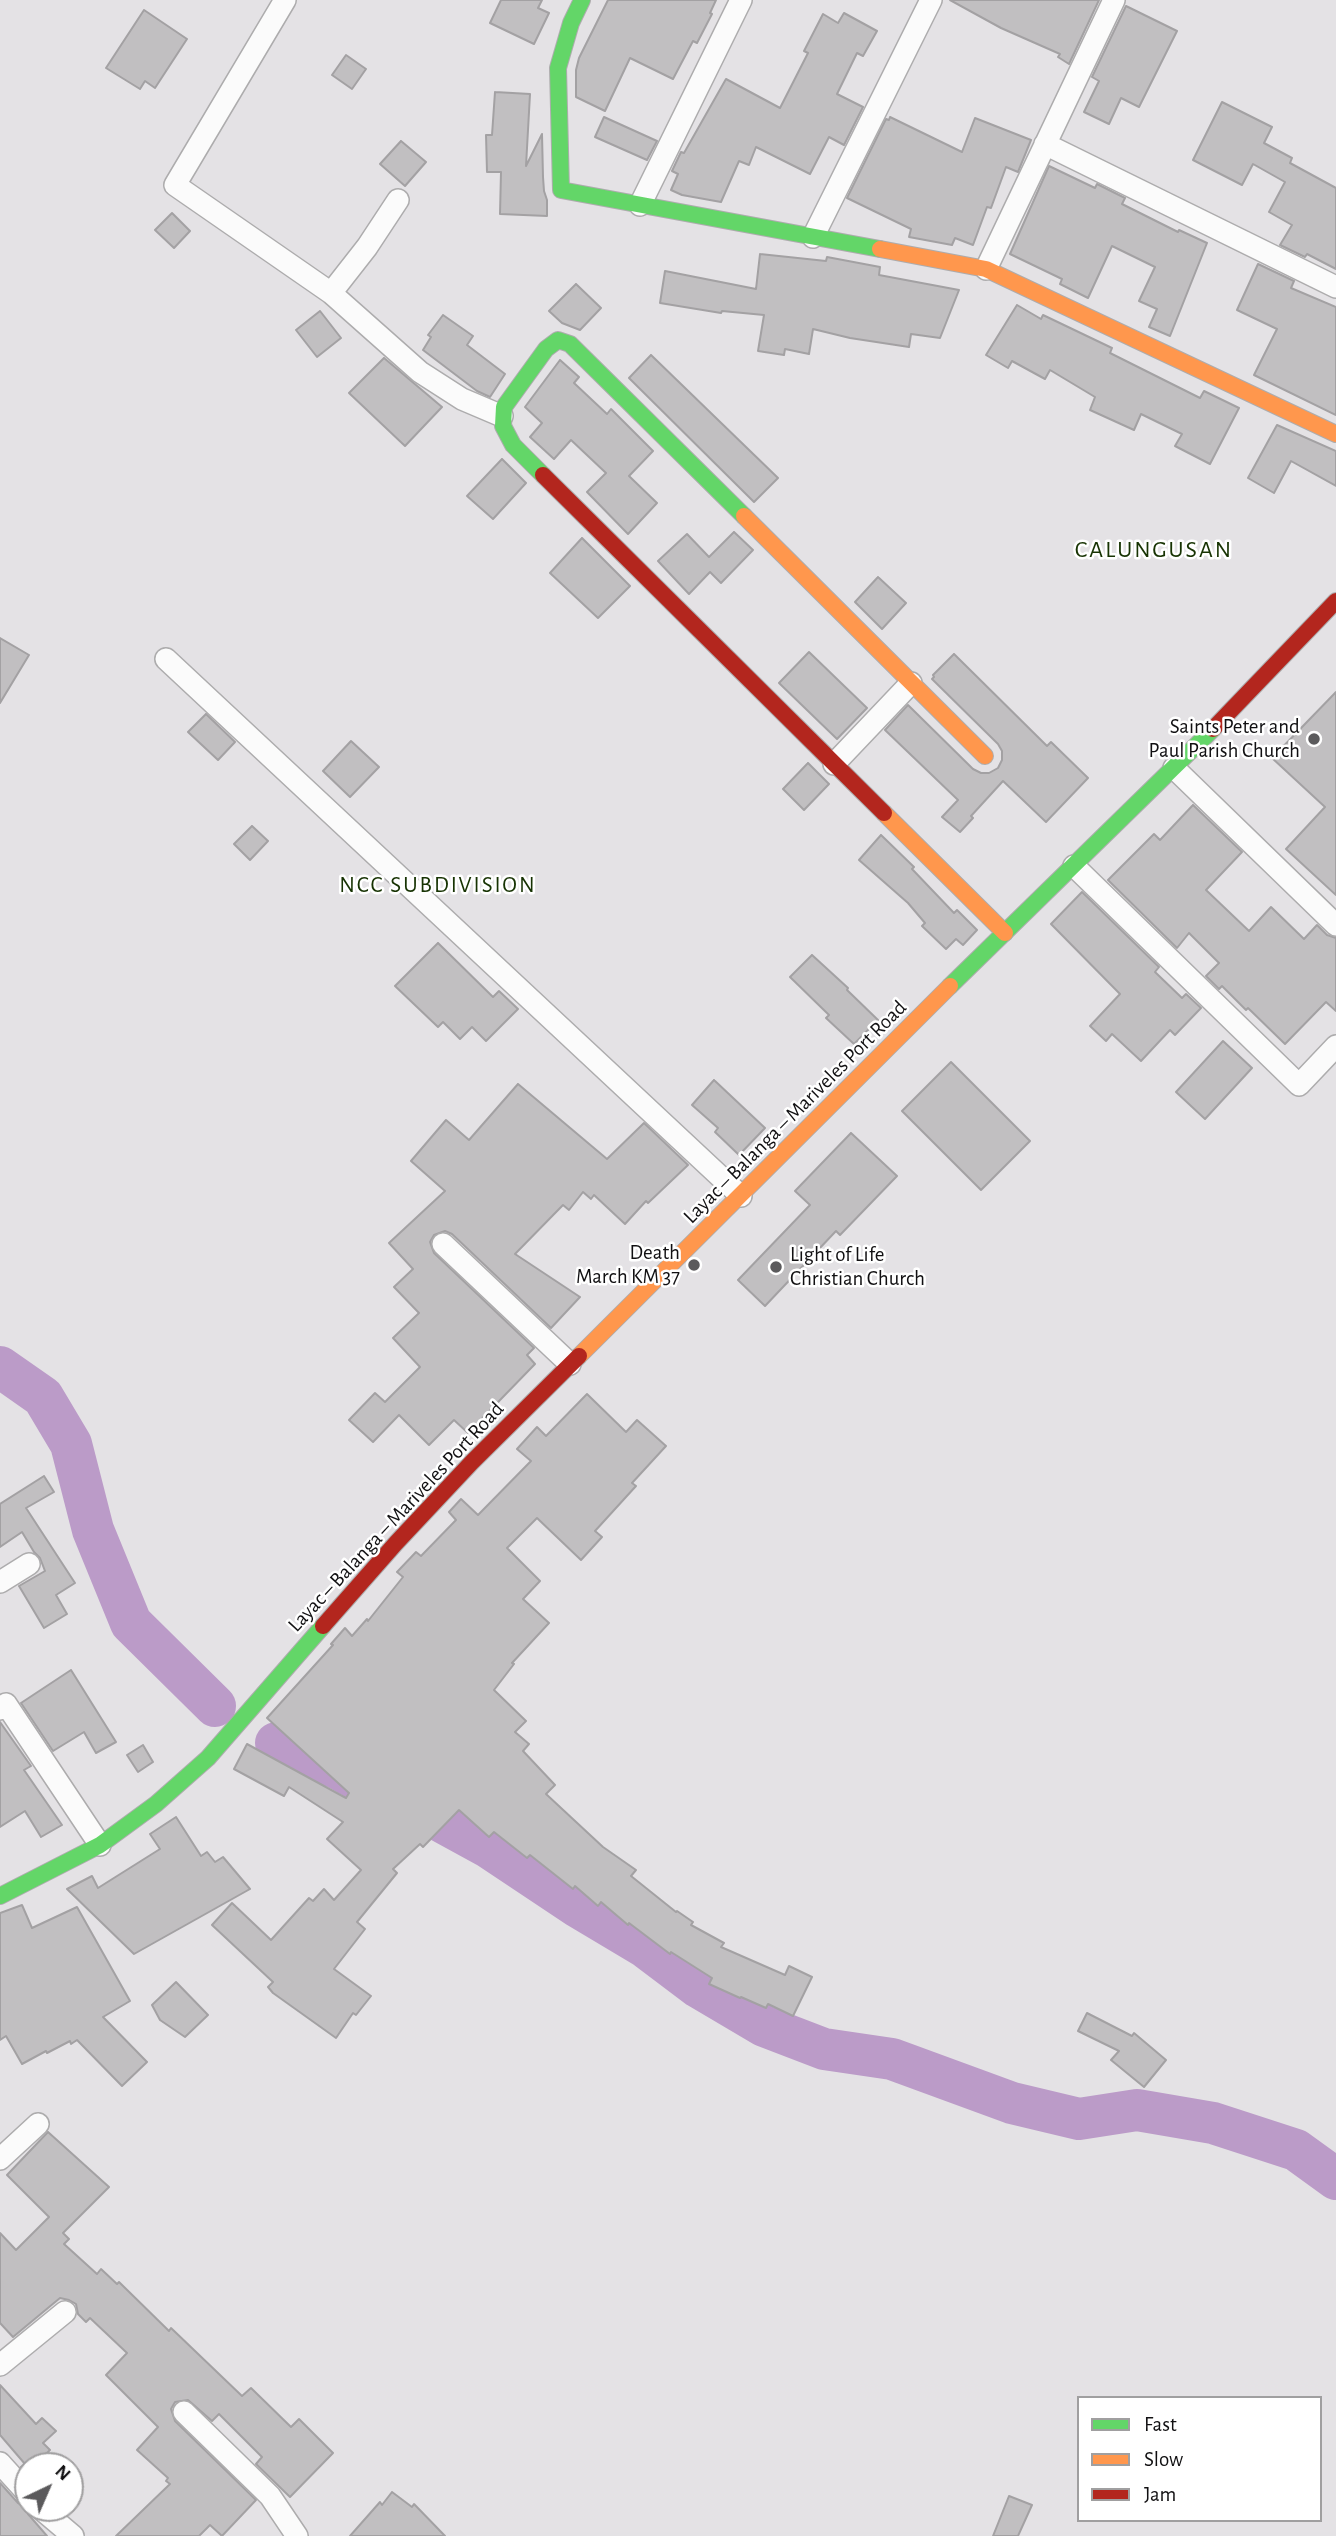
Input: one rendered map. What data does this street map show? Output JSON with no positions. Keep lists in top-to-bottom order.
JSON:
{
  "streets": {
    "street": ["Layac – Balanga – Mariveles Port Road"]
  },
  "districts": ["CALUNGUSAN", "NCC SUBDIVISION"],
  "places": ["Saints Peter and Paul Parish Church", "Death March KM 37", "Light of Life Christian Church"],
  "legend": ["Fast", "Slow", "Jam"],
  "north": "top right"
}
